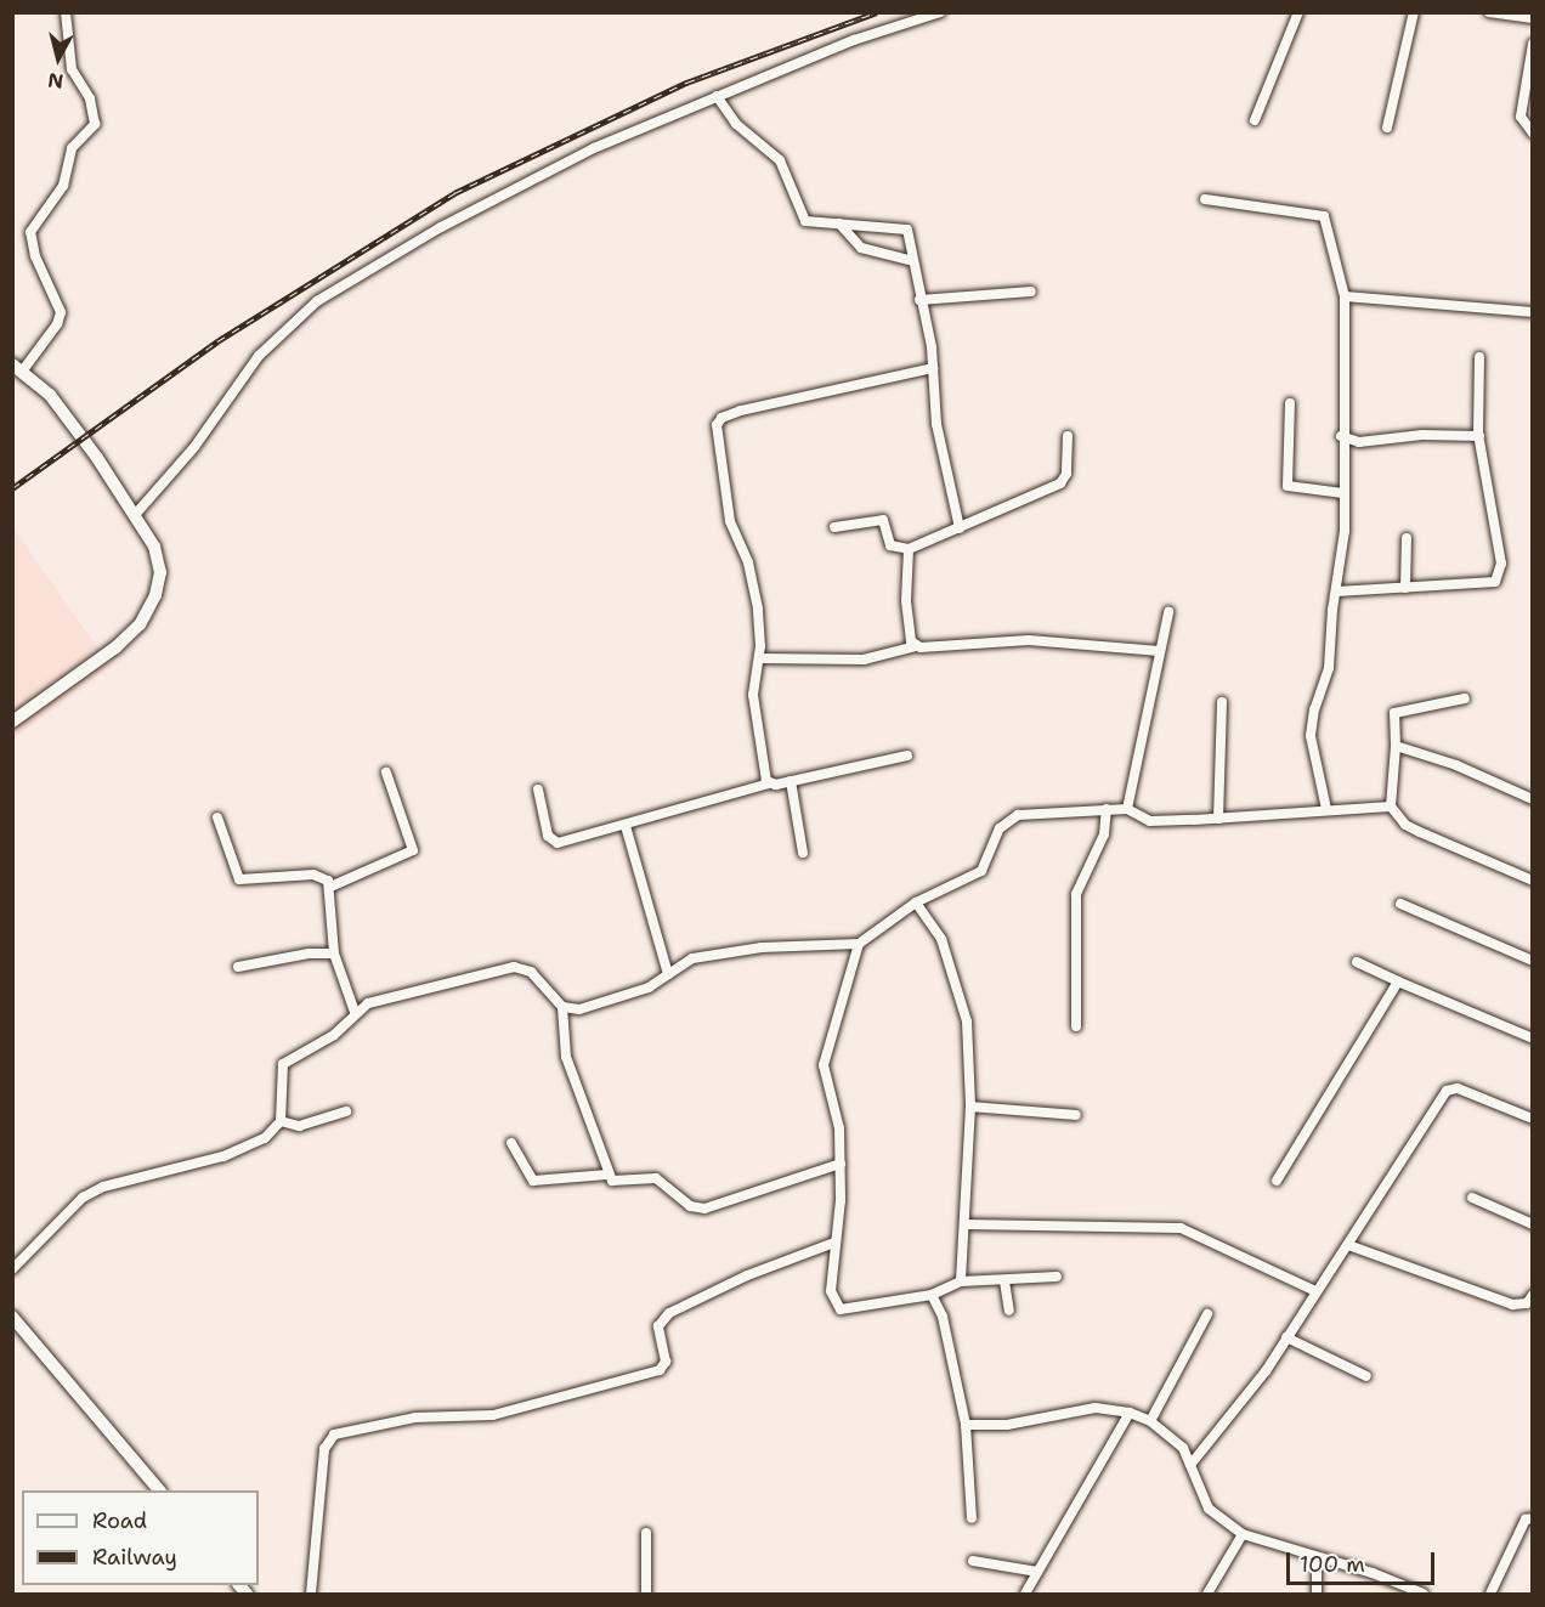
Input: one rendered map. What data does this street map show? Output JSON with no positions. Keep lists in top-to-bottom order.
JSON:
{
  "legend": ["Road", "Railway"],
  "scale_bar": "100 m",
  "north": "bottom"
}
